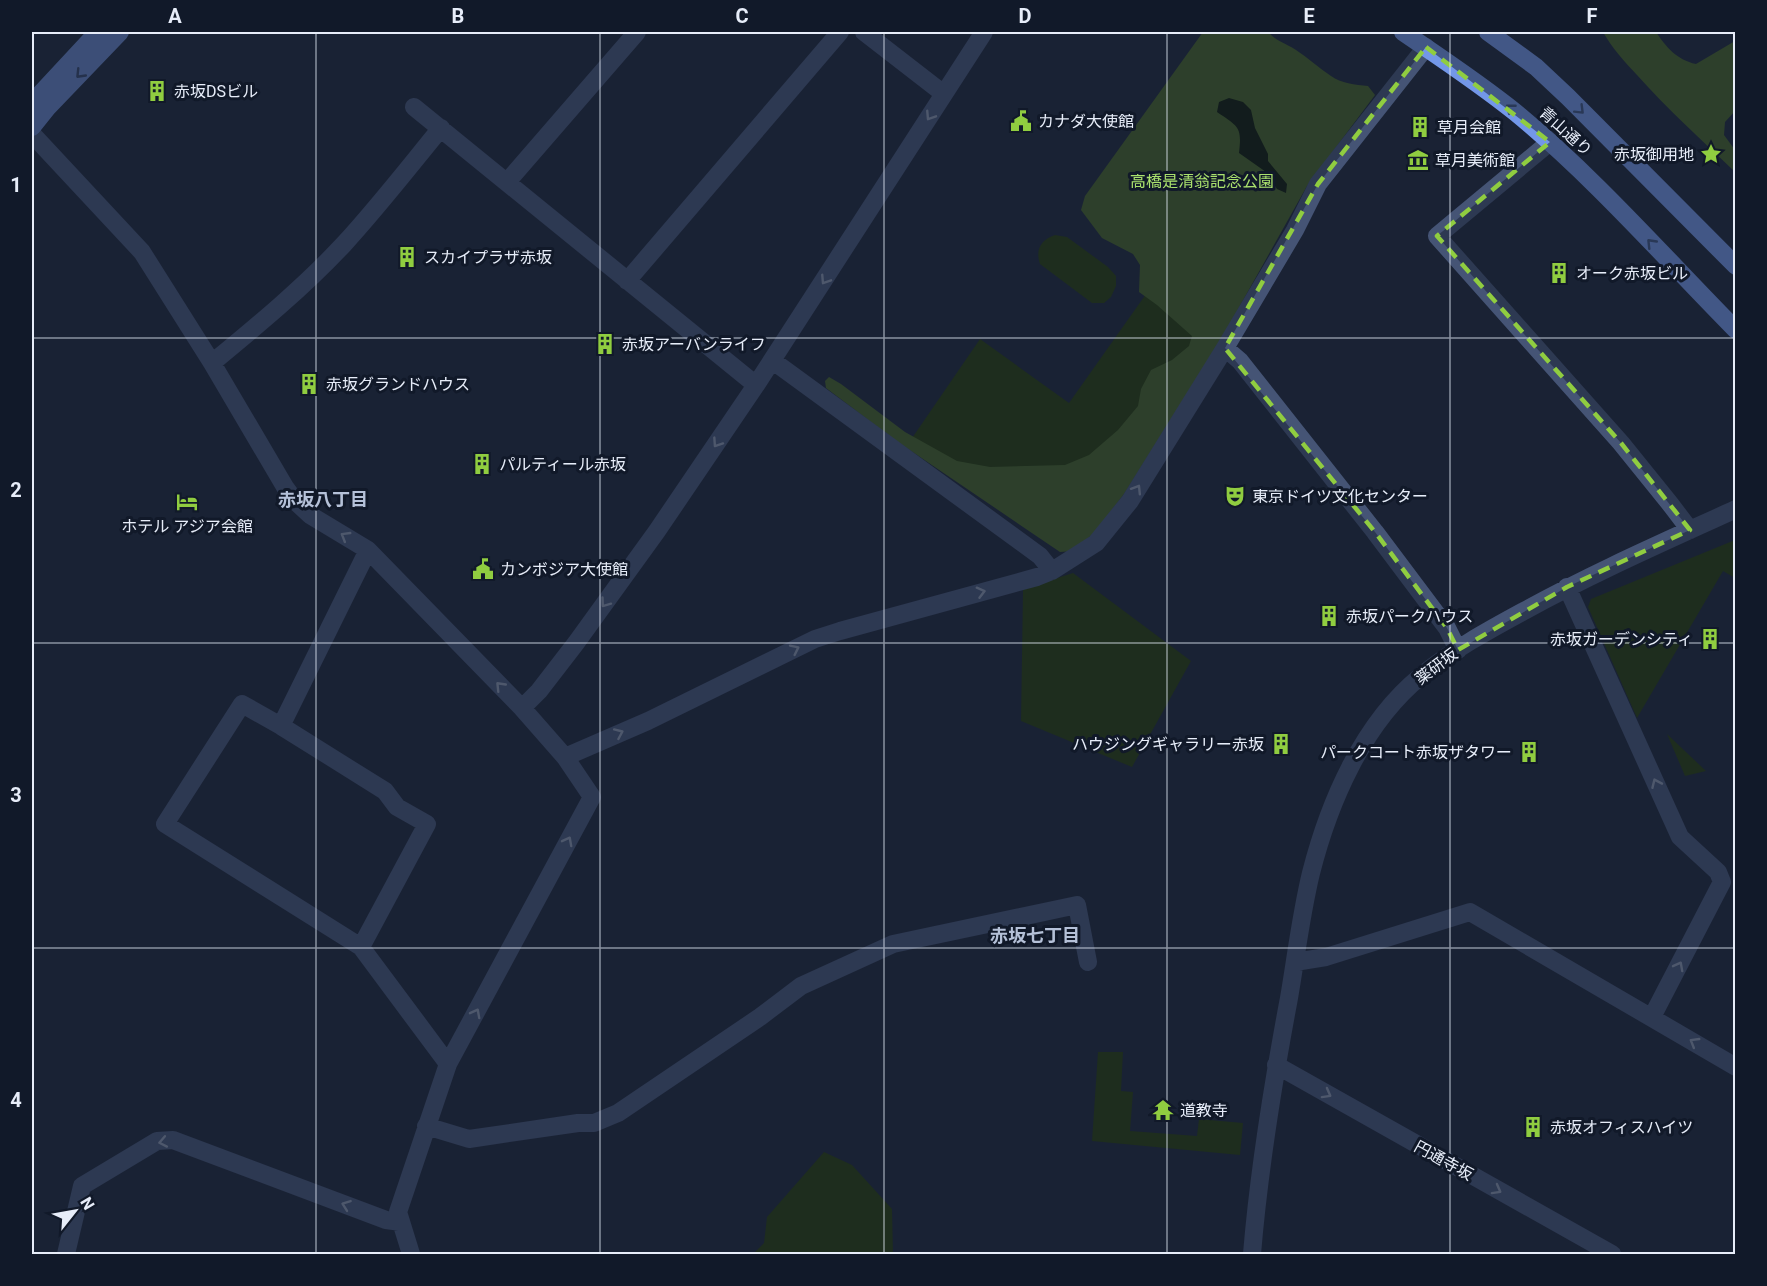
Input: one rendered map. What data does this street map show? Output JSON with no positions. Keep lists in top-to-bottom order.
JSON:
{
  "streets": {
    "highway": ["青山通り"],
    "street": ["薬研坂", "円通寺坂"]
  },
  "crossings": [
    ["薬研坂", "円通寺坂"]
  ],
  "one_way": ["円通寺坂"],
  "districts": ["赤坂八丁目", "赤坂七丁目"],
  "parks": ["高橋是清翁記念公園"],
  "places": {
    "building": [
      "赤坂DSビル",
      "草月会館",
      "スカイプラザ赤坂",
      "オーク赤坂ビル",
      "赤坂アーバンライフ",
      "赤坂グランドハウス",
      "パルティール赤坂",
      "赤坂パークハウス",
      "赤坂ガーデンシティ",
      "ハウジングギャラリー赤坂",
      "パークコート赤坂ザタワー",
      "赤坂オフィスハイツ"
    ],
    "public building": ["カナダ大使館", "カンボジア大使館"],
    "place": ["赤坂御用地"],
    "museum": ["草月美術館"],
    "theatre": ["東京ドイツ文化センター"],
    "hotel": ["ホテル アジア会館"],
    "temple": ["道教寺"]
  },
  "north": "top right",
  "grid": {
    "columns": [
      "A",
      "B",
      "C",
      "D",
      "E",
      "F"
    ],
    "rows": [
      "1",
      "2",
      "3",
      "4"
    ]
  }
}
